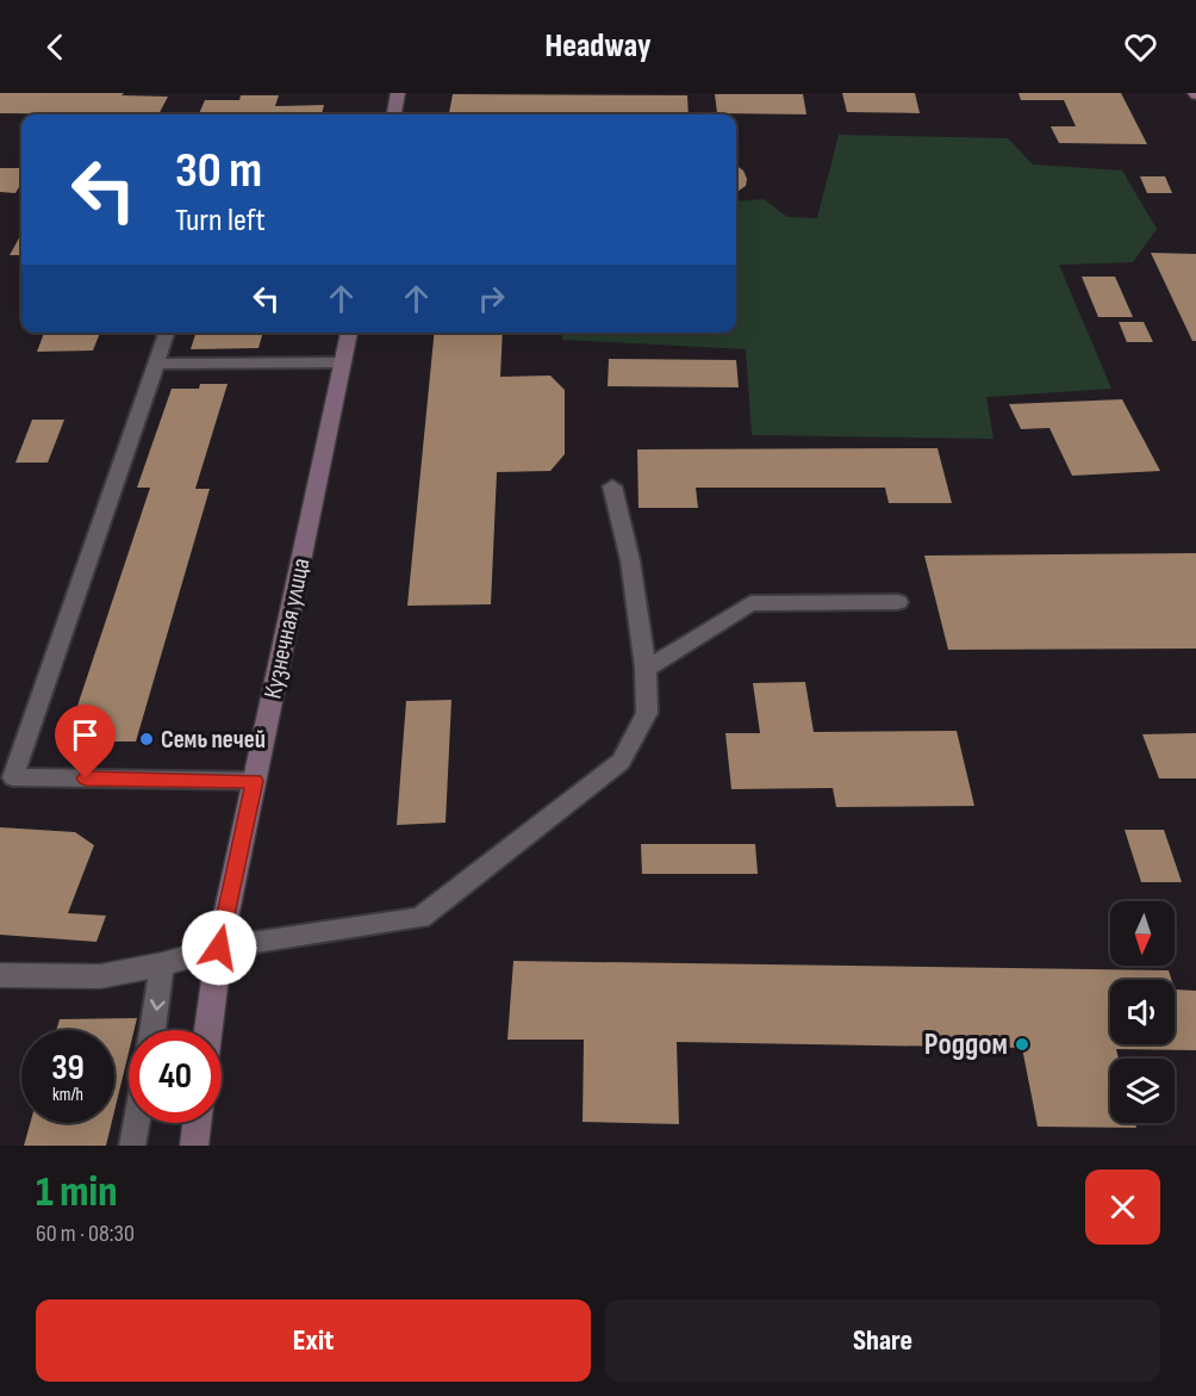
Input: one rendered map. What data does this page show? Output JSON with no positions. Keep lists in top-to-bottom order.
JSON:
{
  "streets": {
    "street": ["Кузнечная улица"]
  },
  "places": ["Семь печей", "Роддом"],
  "north": "bottom",
  "page": {
    "header": "Headway",
    "turn": ["30 m", "Turn left"],
    "speed": "39 km/h",
    "limit": "40",
    "heading": ["1 min", "60 m · 08:30"],
    "buttons": ["Exit", "Share"]
  }
}
